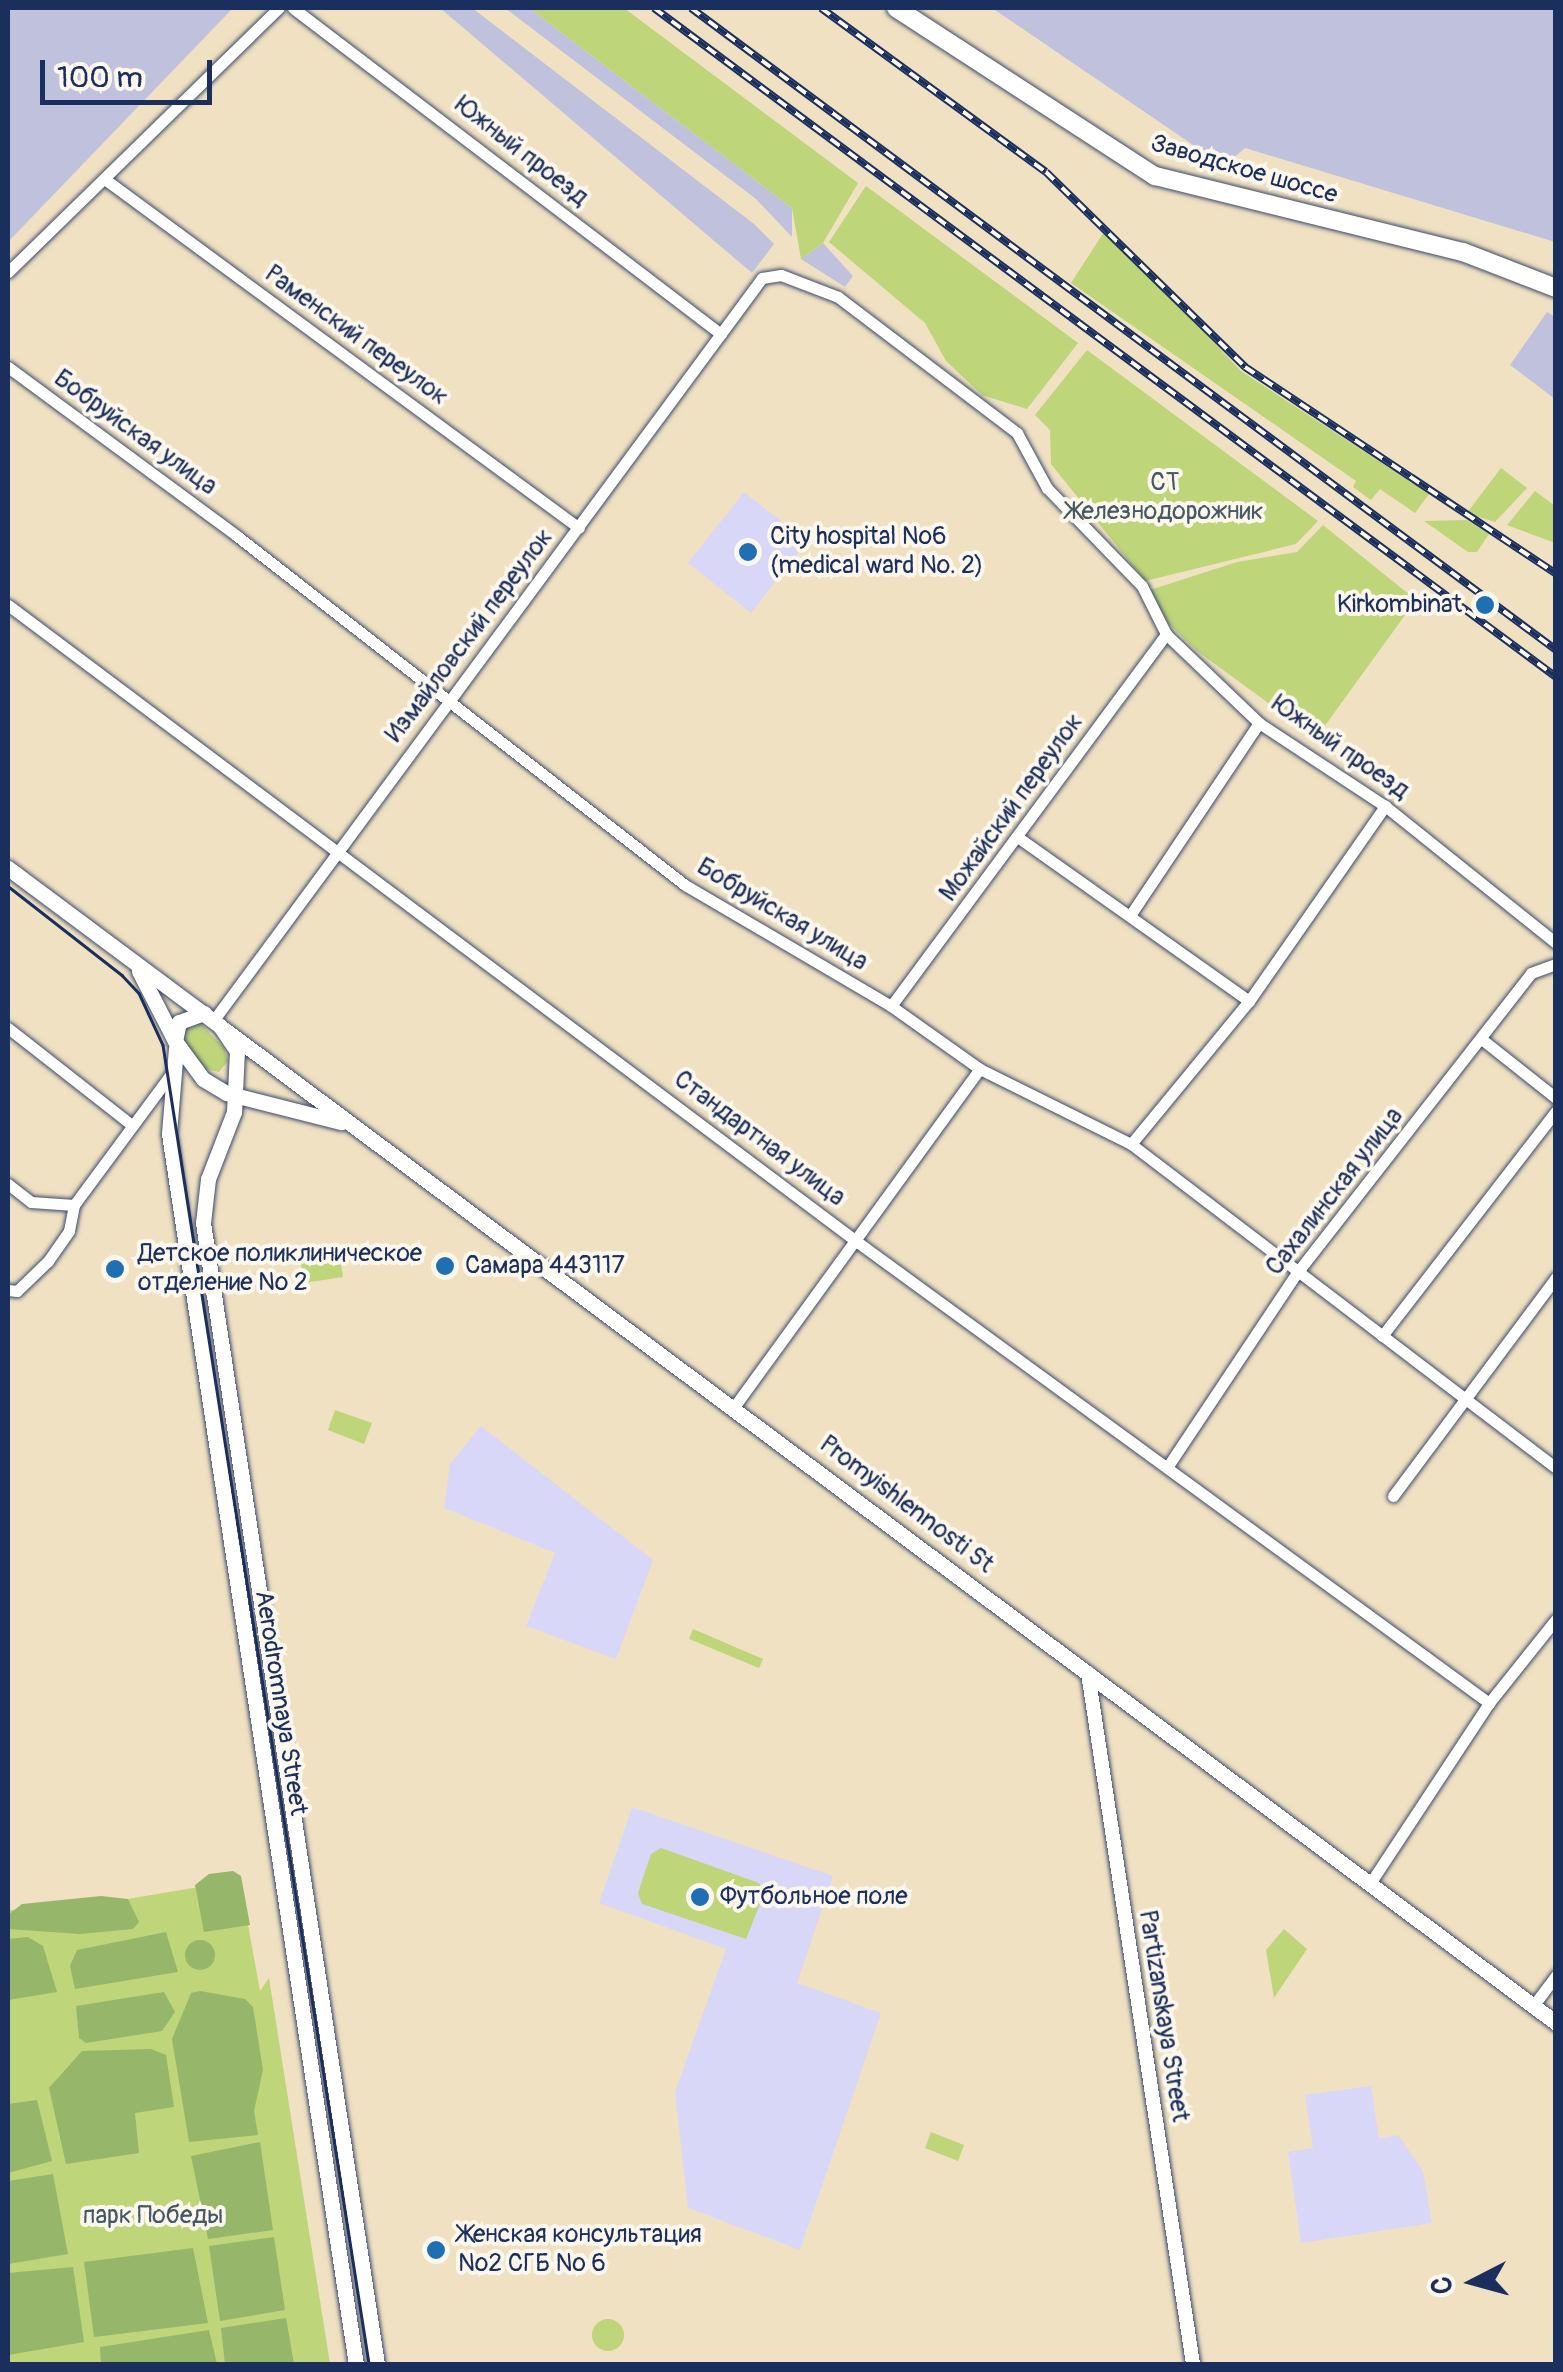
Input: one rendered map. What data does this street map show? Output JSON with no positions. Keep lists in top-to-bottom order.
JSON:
{
  "streets": {
    "main road": ["Заводское шоссе", "Promyishlennosti St", "Aerodromnaya Street"],
    "street": [
      "Южный проезд",
      "Раменский переулок",
      "Бобруйская улица",
      "Измайловский переулок",
      "Можайский переулок",
      "Стандартная улица",
      "Сахалинская улица",
      "Partizanskaya Street"
    ]
  },
  "crossings": [
    ["Южный проезд", "Измайловский переулок"],
    ["Южный проезд", "Можайский переулок"],
    ["Раменский переулок", "Измайловский переулок"],
    ["Бобруйская улица", "Измайловский переулок"],
    ["Бобруйская улица", "Можайский переулок"],
    ["Бобруйская улица", "Сахалинская улица"],
    ["Измайловский переулок", "Стандартная улица"],
    ["Измайловский переулок", "Promyishlennosti St"],
    ["Измайловский переулок", "Aerodromnaya Street"],
    ["Стандартная улица", "Сахалинская улица"],
    ["Promyishlennosti St", "Aerodromnaya Street"],
    ["Promyishlennosti St", "Partizanskaya Street"]
  ],
  "parks": ["СТ Железнодорожник", "парк Победы"],
  "places": [
    "City hospital №6 (medical ward No. 2)",
    "Kirkombinat",
    "Самара 443117",
    "Детское поликлиническое отделение № 2",
    "Футбольное поле",
    "Женская консультация №2 СГБ № 6"
  ],
  "scale_bar": "100 m",
  "north": "left"
}
